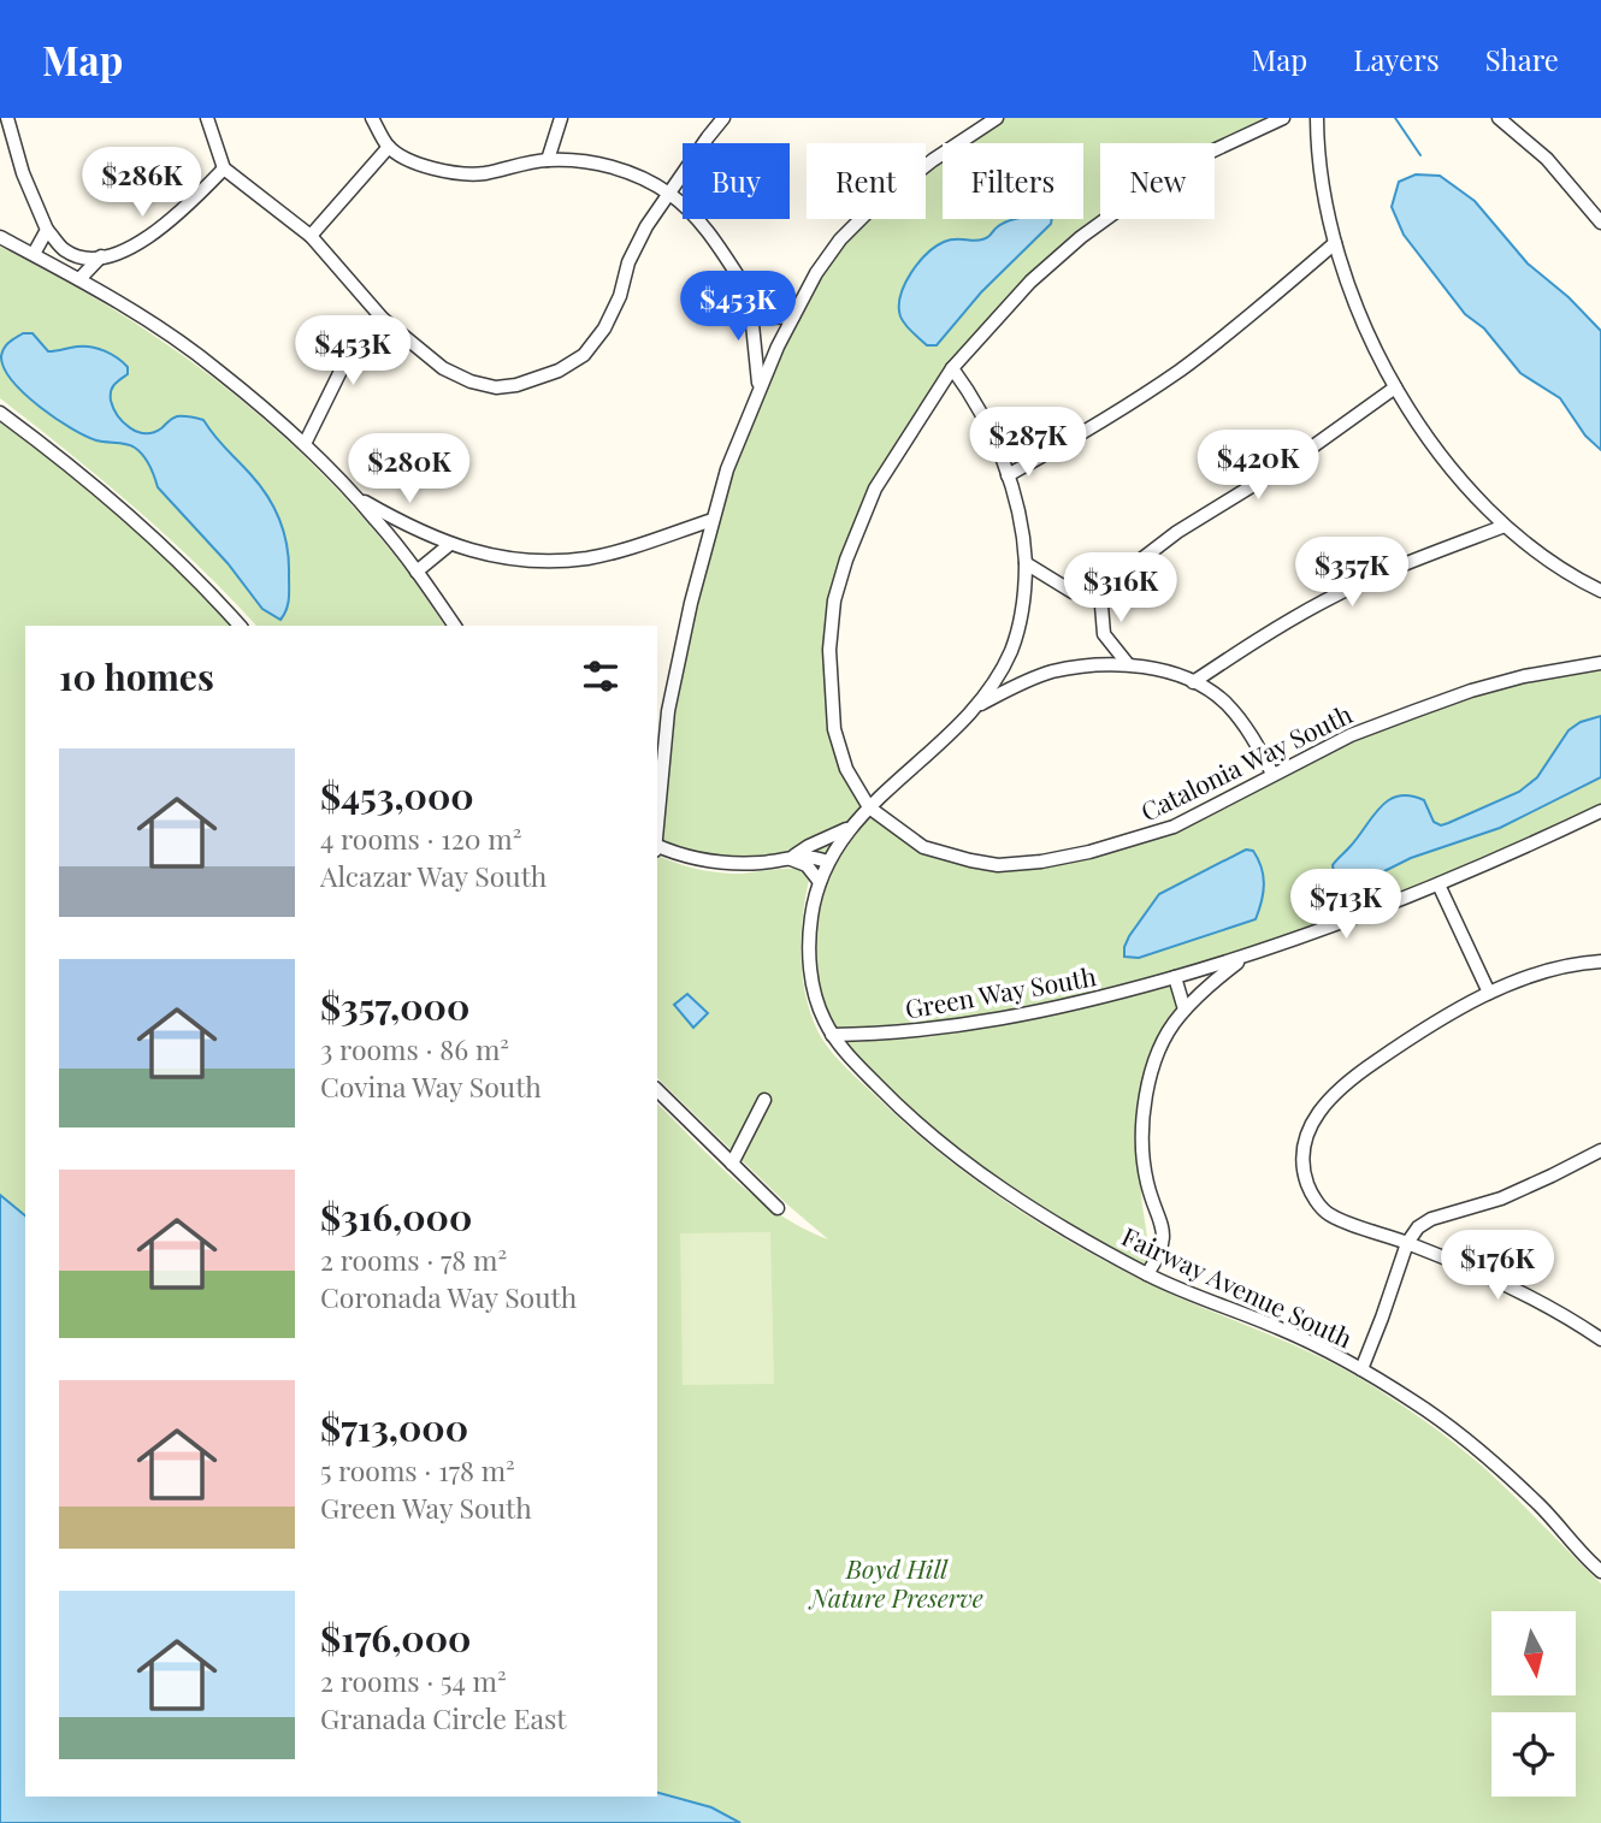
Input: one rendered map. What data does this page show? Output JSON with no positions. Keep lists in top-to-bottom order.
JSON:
{
  "streets": {
    "street": ["Catalonia Way South", "Green Way South", "Fairway Avenue South"]
  },
  "crossings": [
    ["Catalonia Way South", "Fairway Avenue South"],
    ["Green Way South", "Fairway Avenue South"]
  ],
  "parks": ["Boyd Hill Nature Preserve"],
  "north": "bottom",
  "page": {
    "header": "Map",
    "nav": ["Map", "Layers", "Share"],
    "chip": [
      "Buy",
      "Rent",
      "Filters",
      "New"
    ],
    "price": [
      "$286K",
      "$453K",
      "$453K",
      "$287K",
      "$420K",
      "$280K",
      "$357K",
      "$316K",
      "$713K",
      "$176K"
    ],
    "heading": "10 homes",
    "list": [
      {
        "name": "$453,000",
        "note": "4 rooms · 120 m² · Alcazar Way South"
      },
      {
        "name": "$357,000",
        "note": "3 rooms · 86 m² · Covina Way South"
      },
      {
        "name": "$316,000",
        "note": "2 rooms · 78 m² · Coronada Way South"
      },
      {
        "name": "$713,000",
        "note": "5 rooms · 178 m² · Green Way South"
      },
      {
        "name": "$176,000",
        "note": "2 rooms · 54 m² · Granada Circle East"
      }
    ]
  }
}
